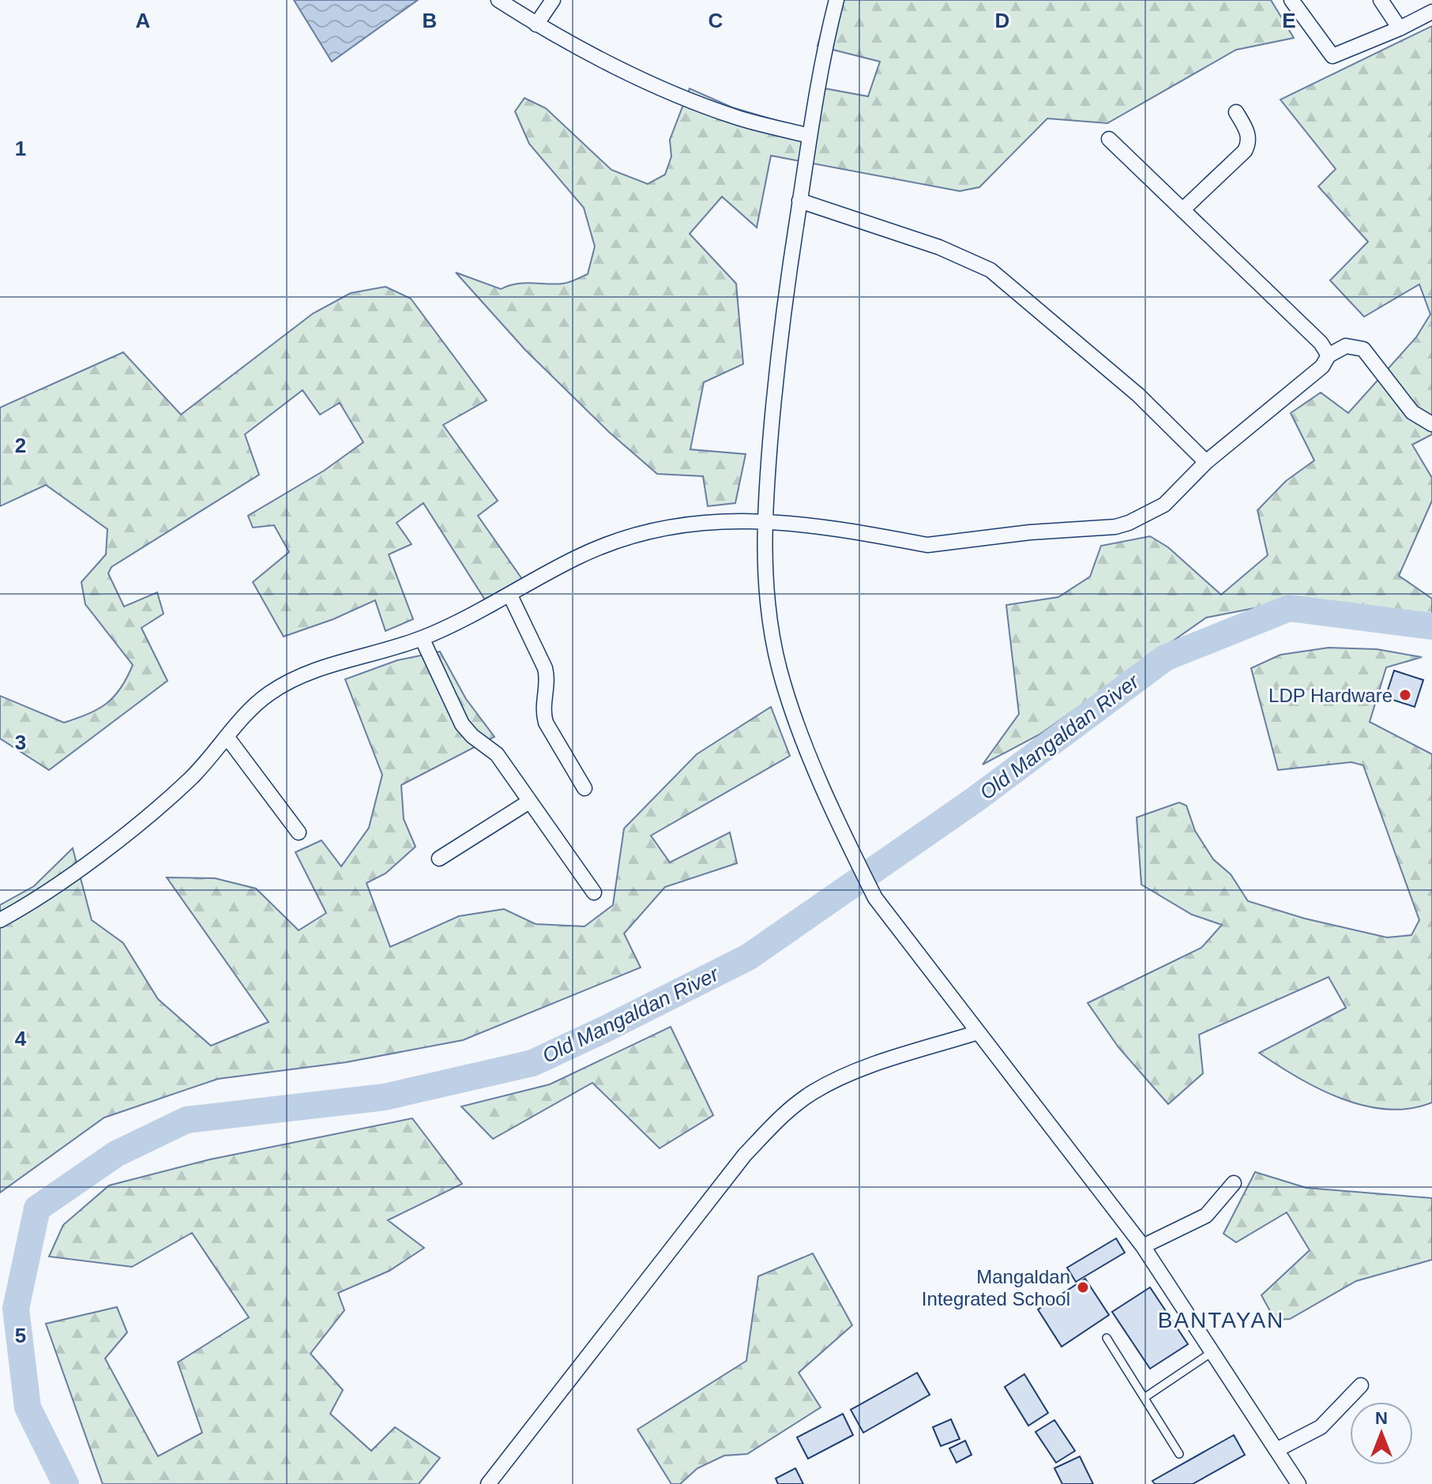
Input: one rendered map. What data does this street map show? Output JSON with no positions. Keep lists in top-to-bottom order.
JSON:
{
  "districts": ["BANTAYAN"],
  "water": ["Old Mangaldan River"],
  "places": ["LDP Hardware", "Mangaldan Integrated School"],
  "north": "top",
  "grid": {
    "columns": [
      "A",
      "B",
      "C",
      "D",
      "E"
    ],
    "rows": [
      "1",
      "2",
      "3",
      "4",
      "5"
    ]
  }
}
